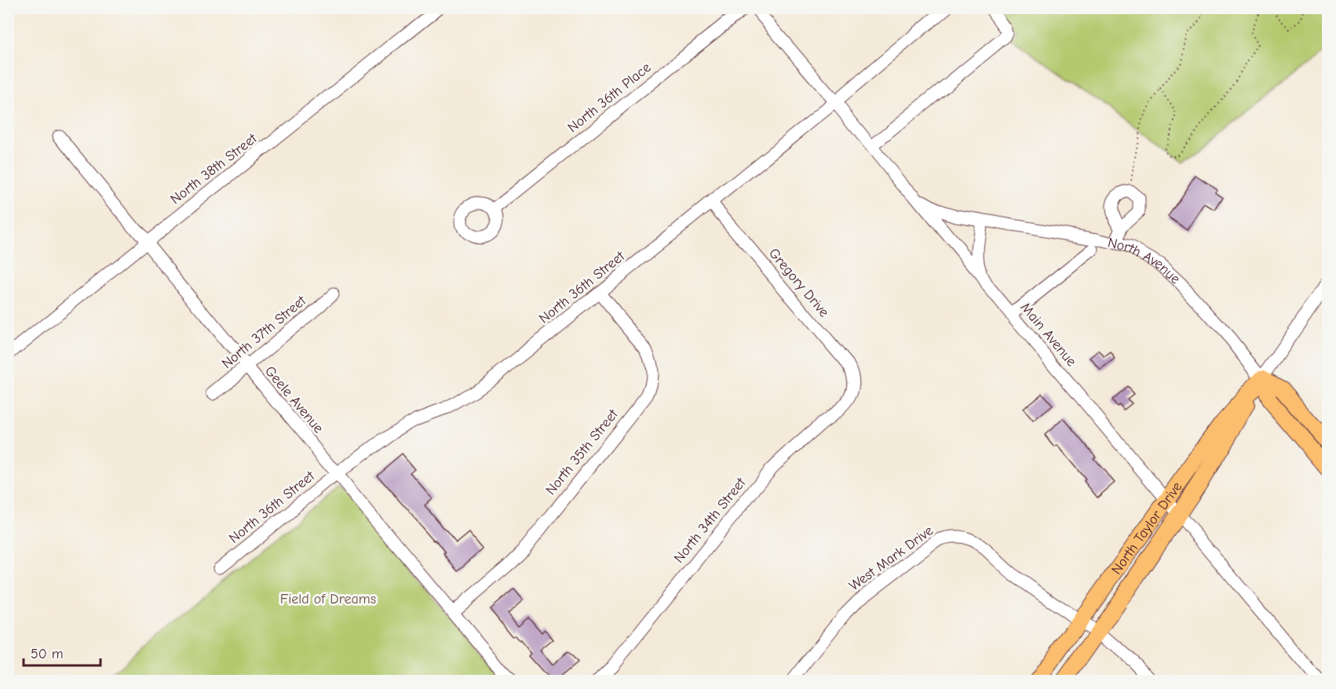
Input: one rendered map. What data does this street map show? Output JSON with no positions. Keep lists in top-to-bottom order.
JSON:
{
  "streets": {
    "main road": ["North Avenue", "North Taylor Drive"],
    "street": [
      "North 36th Place",
      "North 38th Street",
      "Gregory Drive",
      "North 36th Street",
      "North 37th Street",
      "Main Avenue",
      "Geele Avenue",
      "North 35th Street",
      "North 34th Street",
      "West Mark Drive"
    ]
  },
  "crossings": [
    ["North 38th Street", "Geele Avenue"],
    ["North Avenue", "Main Avenue"],
    ["North Avenue", "North Taylor Drive"],
    ["Gregory Drive", "North 36th Street"],
    ["Gregory Drive", "North 34th Street"],
    ["North 36th Street", "Main Avenue"],
    ["North 36th Street", "Geele Avenue"],
    ["North 36th Street", "North 35th Street"],
    ["North 37th Street", "Geele Avenue"],
    ["Main Avenue", "North Taylor Drive"],
    ["Geele Avenue", "North 35th Street"],
    ["North Taylor Drive", "West Mark Drive"]
  ],
  "parks": ["Field of Dreams"],
  "scale_bar": "50 m"
}
